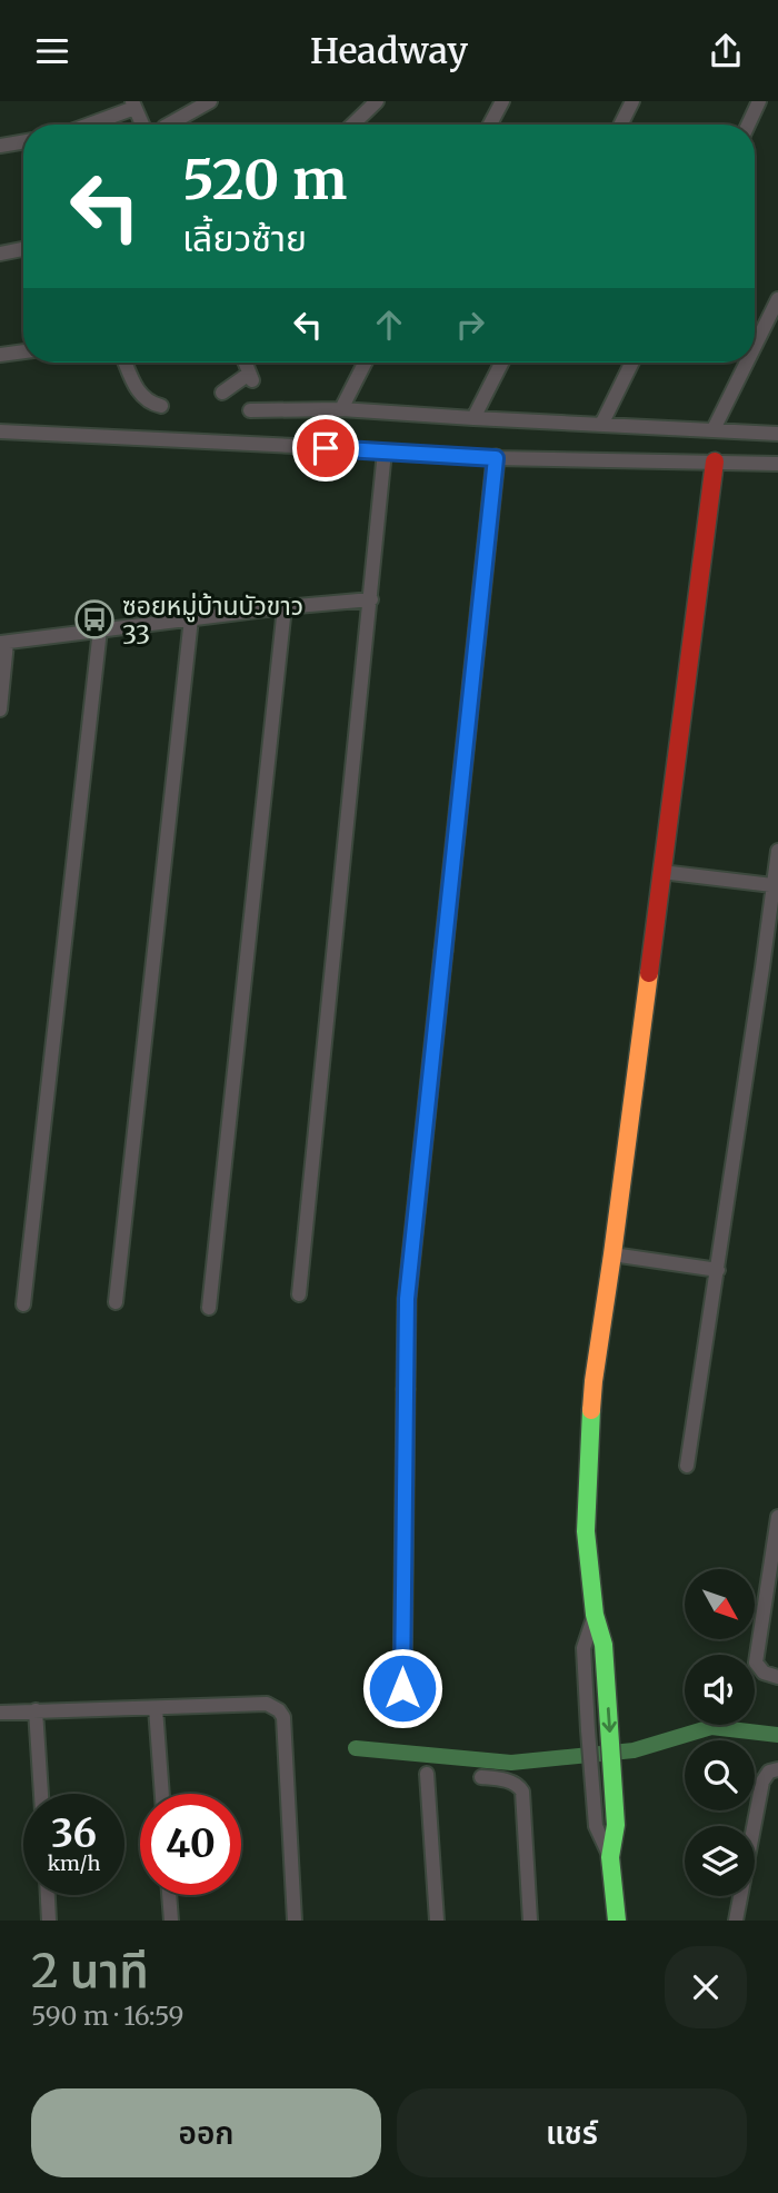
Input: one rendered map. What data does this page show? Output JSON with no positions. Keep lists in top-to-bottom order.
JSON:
{
  "places": {
    "bus stop": ["ซอยหมู่บ้านบัวขาว 33"]
  },
  "north": "bottom right",
  "page": {
    "header": "Headway",
    "turn": ["520 m", "เลี้ยวซ้าย"],
    "speed": "36 km/h",
    "limit": "40",
    "heading": ["2 นาที", "590 m · 16:59"],
    "buttons": ["ออก", "แชร์"]
  }
}
